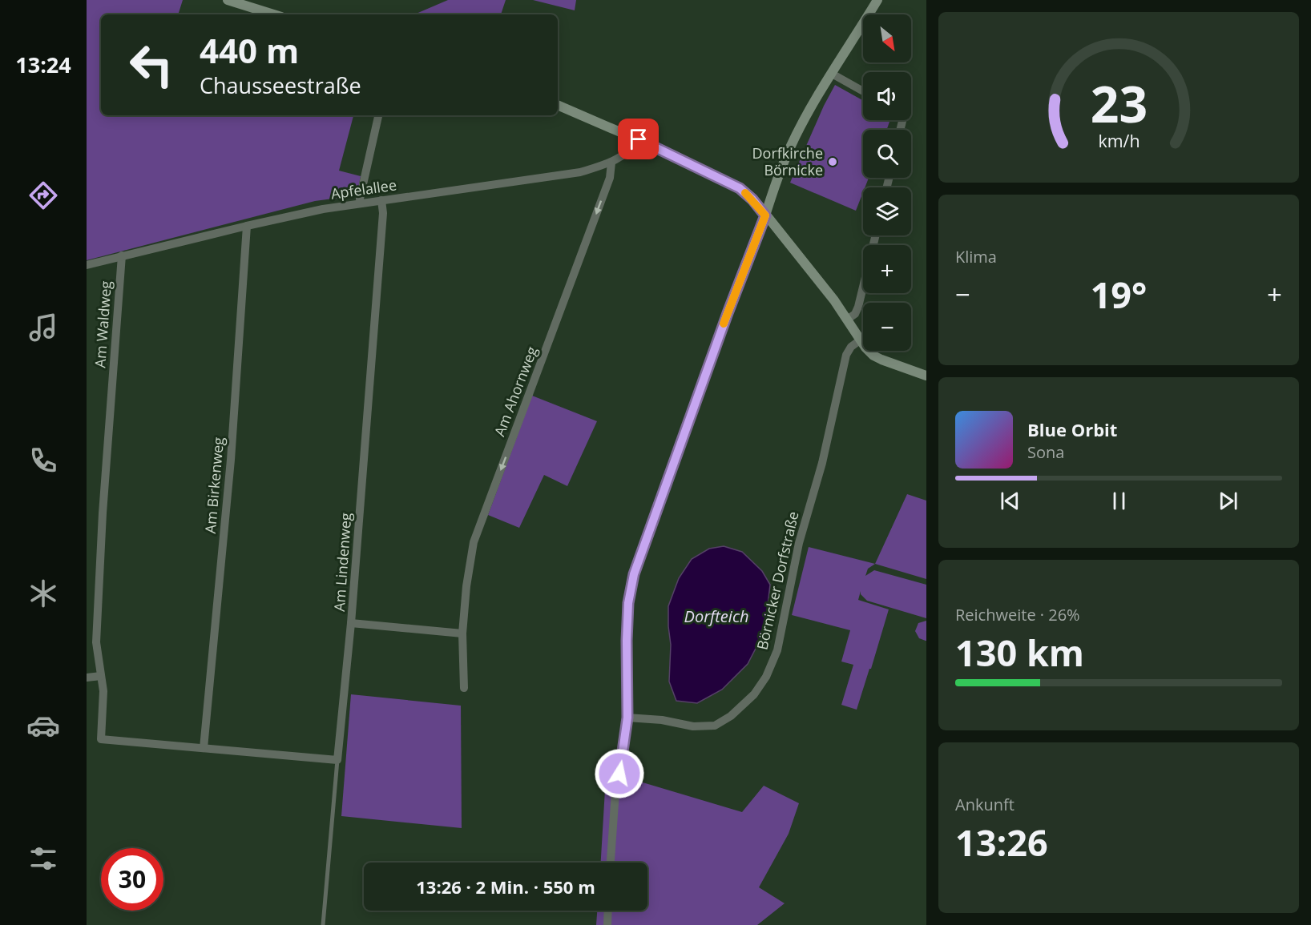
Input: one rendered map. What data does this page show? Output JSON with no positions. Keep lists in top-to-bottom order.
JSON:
{
  "streets": {
    "street": [
      "Apfelallee",
      "Am Waldweg",
      "Am Ahornweg",
      "Am Birkenweg",
      "Am Lindenweg",
      "Börnicker Dorfstraße"
    ]
  },
  "crossings": [
    ["Apfelallee", "Am Waldweg"],
    ["Apfelallee", "Am Ahornweg"],
    ["Apfelallee", "Am Birkenweg"],
    ["Apfelallee", "Am Lindenweg"],
    ["Am Waldweg", "Am Birkenweg"]
  ],
  "one_way": ["Am Ahornweg"],
  "water": ["Dorfteich"],
  "places": ["Dorfkirche Börnicke"],
  "north": "bottom right",
  "page": {
    "tabs": "13:24",
    "map_buttons": ["+", "−"],
    "turn": ["440 m", "Chausseestraße"],
    "tile": [
      "Klima",
      ["Reichweite · 26%", "130 km"],
      ["Ankunft", "13:26"]
    ],
    "heat": ["−", "19°", "+"],
    "song": ["Blue Orbit", "Sona"],
    "limit": "30",
    "trip": "13:26 · 2 Min. · 550 m",
    "gauge": ["23", "km/h"]
  }
}
